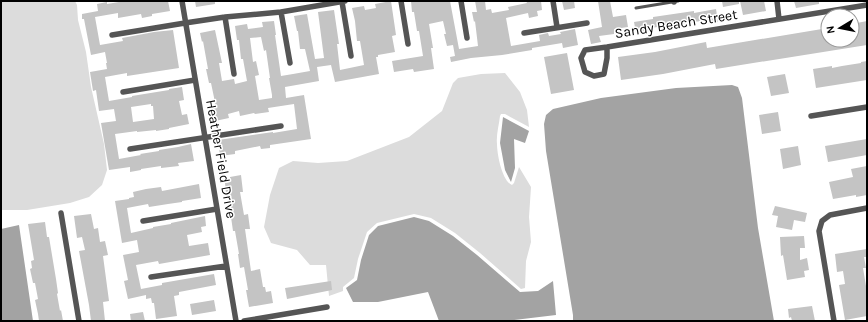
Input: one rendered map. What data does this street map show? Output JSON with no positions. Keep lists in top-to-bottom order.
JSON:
{
  "streets": {
    "street": ["Sandy Beach Street", "Heather Field Drive"]
  },
  "north": "left"
}
